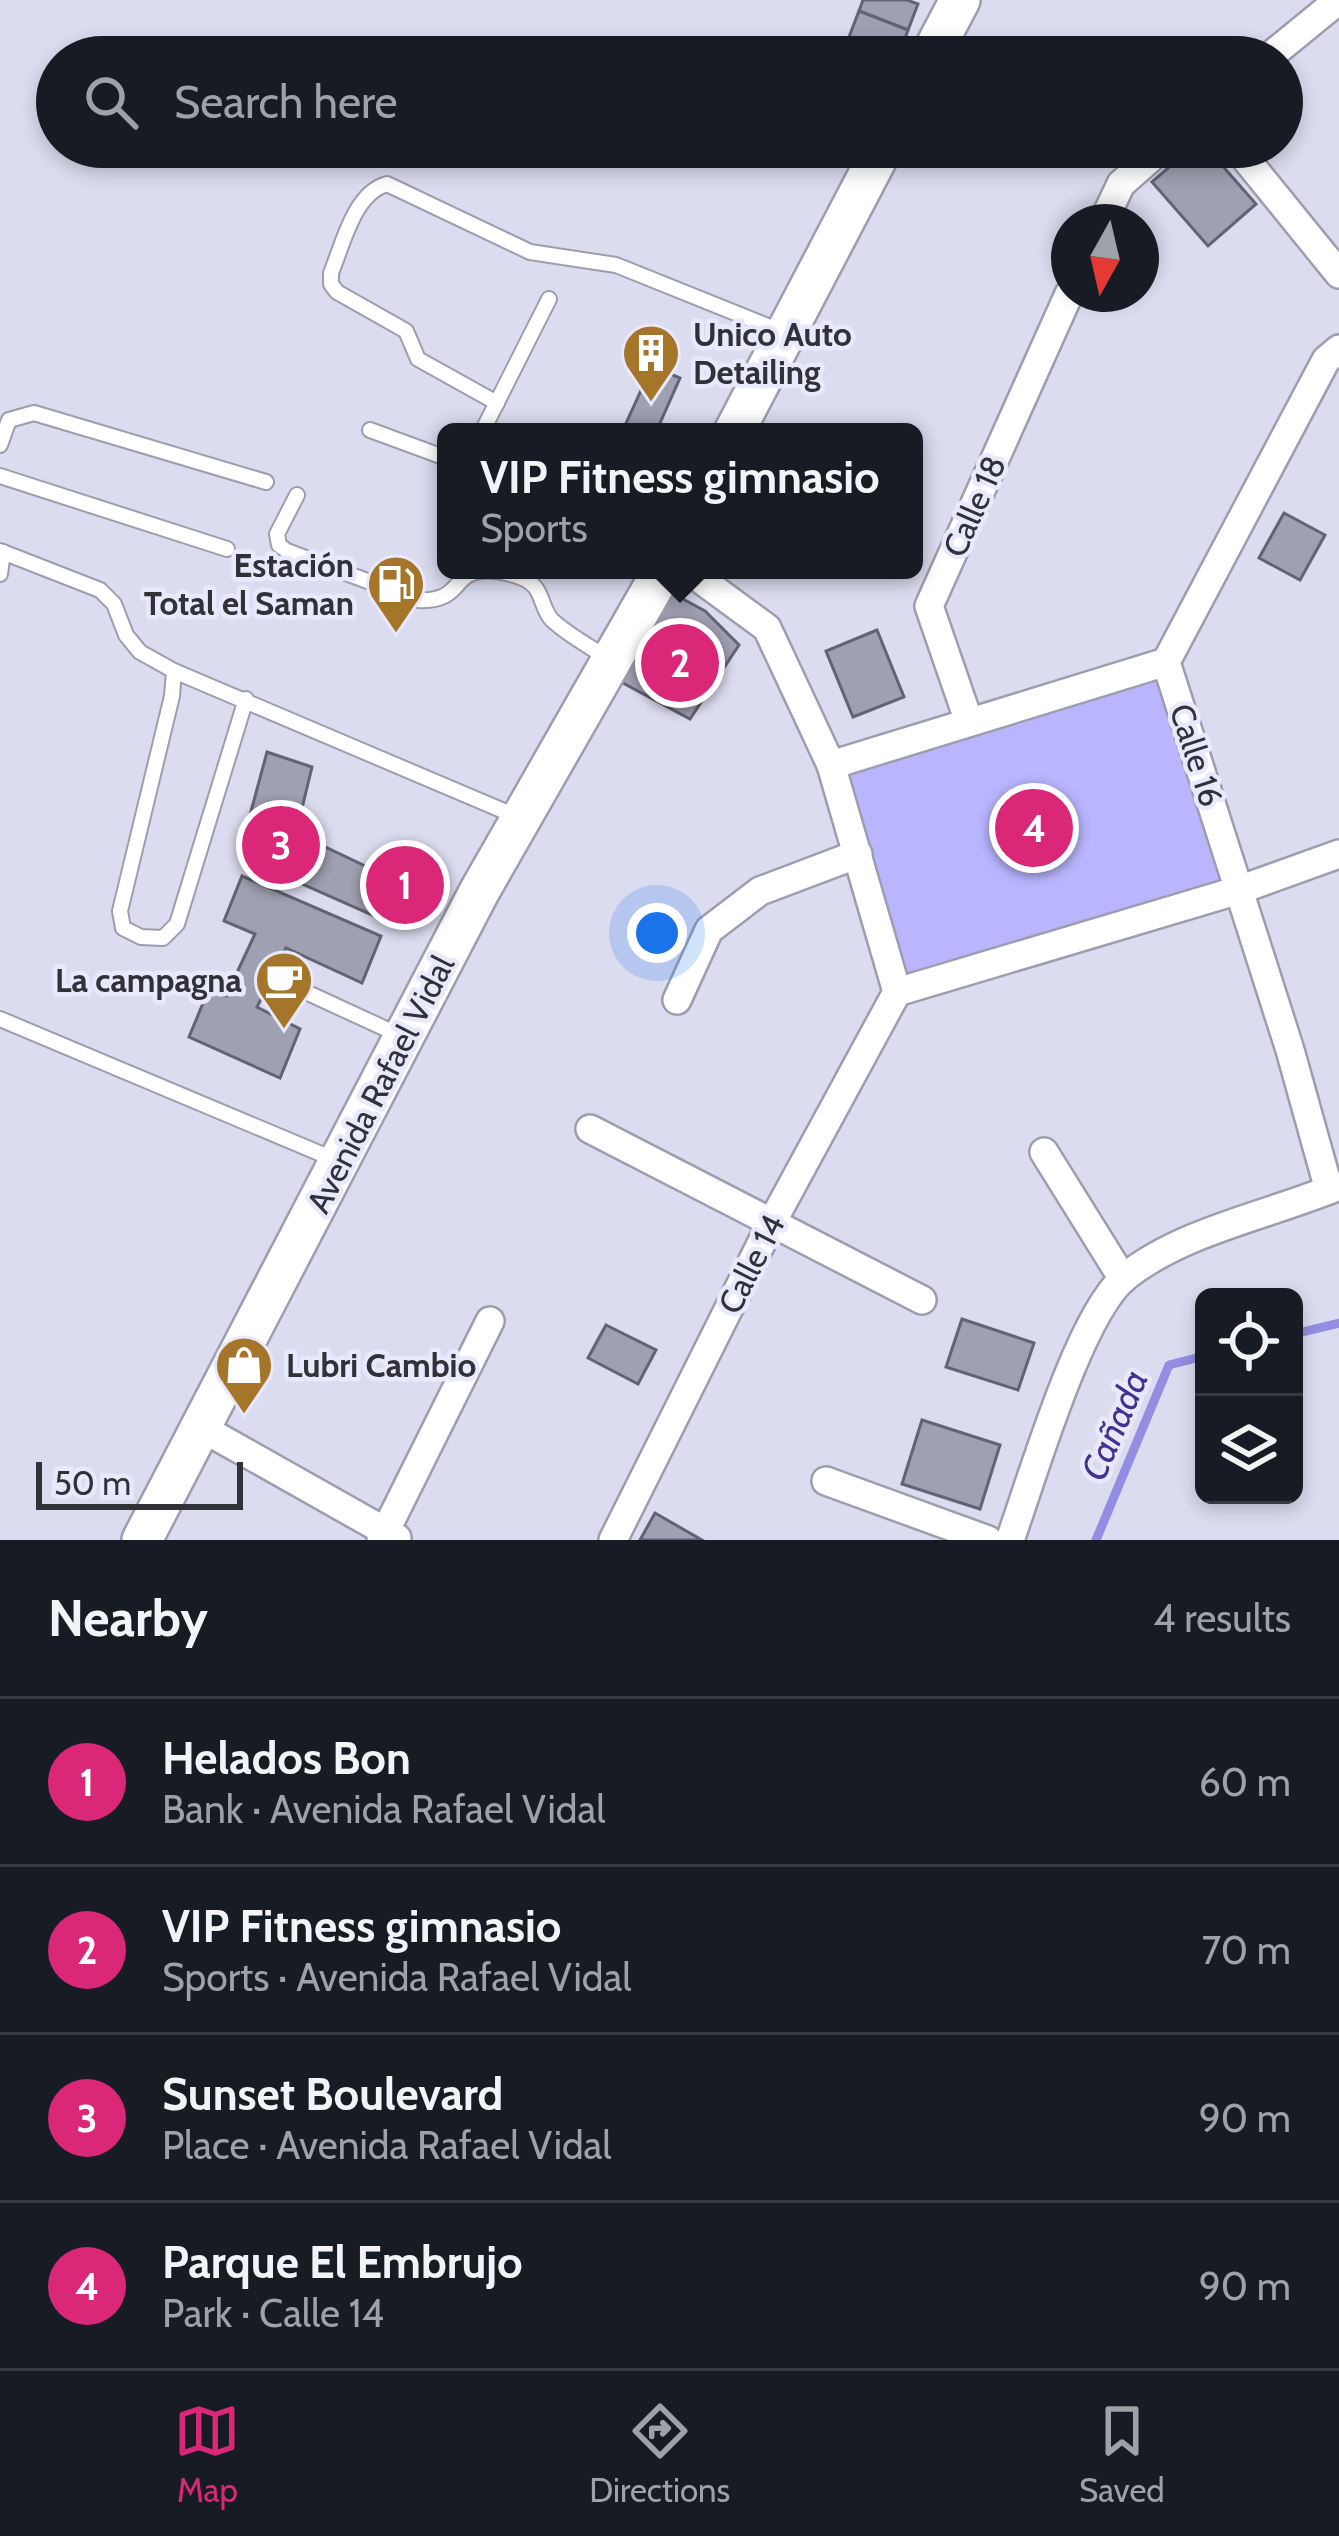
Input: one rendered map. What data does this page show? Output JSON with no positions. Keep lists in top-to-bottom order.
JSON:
{
  "streets": {
    "main road": ["Avenida Rafael Vidal"],
    "street": ["Calle 18", "Calle 16", "Calle 14"]
  },
  "water": ["Cañada"],
  "places": {
    "building": ["Unico Auto Detailing"],
    "fuel station": ["Estación Total el Saman"],
    "cafe": ["La campagna"],
    "shop": ["Lubri Cambio"]
  },
  "scale_bar": "50 m",
  "north": "bottom",
  "page": {
    "search": "Search here",
    "popup": ["VIP Fitness gimnasio", "Sports"],
    "pins": [
      "2",
      "4",
      "3",
      "1"
    ],
    "scale": "50 m",
    "heading": ["Nearby", "4 results"],
    "list": [
      {
        "mark": "1",
        "name": "Helados Bon",
        "note": "Bank · Avenida Rafael Vidal",
        "value": "60 m"
      },
      {
        "mark": "2",
        "name": "VIP Fitness gimnasio",
        "note": "Sports · Avenida Rafael Vidal",
        "value": "70 m"
      },
      {
        "mark": "3",
        "name": "Sunset Boulevard",
        "note": "Place · Avenida Rafael Vidal",
        "value": "90 m"
      },
      {
        "mark": "4",
        "name": "Parque El Embrujo",
        "note": "Park · Calle 14",
        "value": "90 m"
      }
    ],
    "nav": ["Map", "Directions", "Saved"]
  }
}
